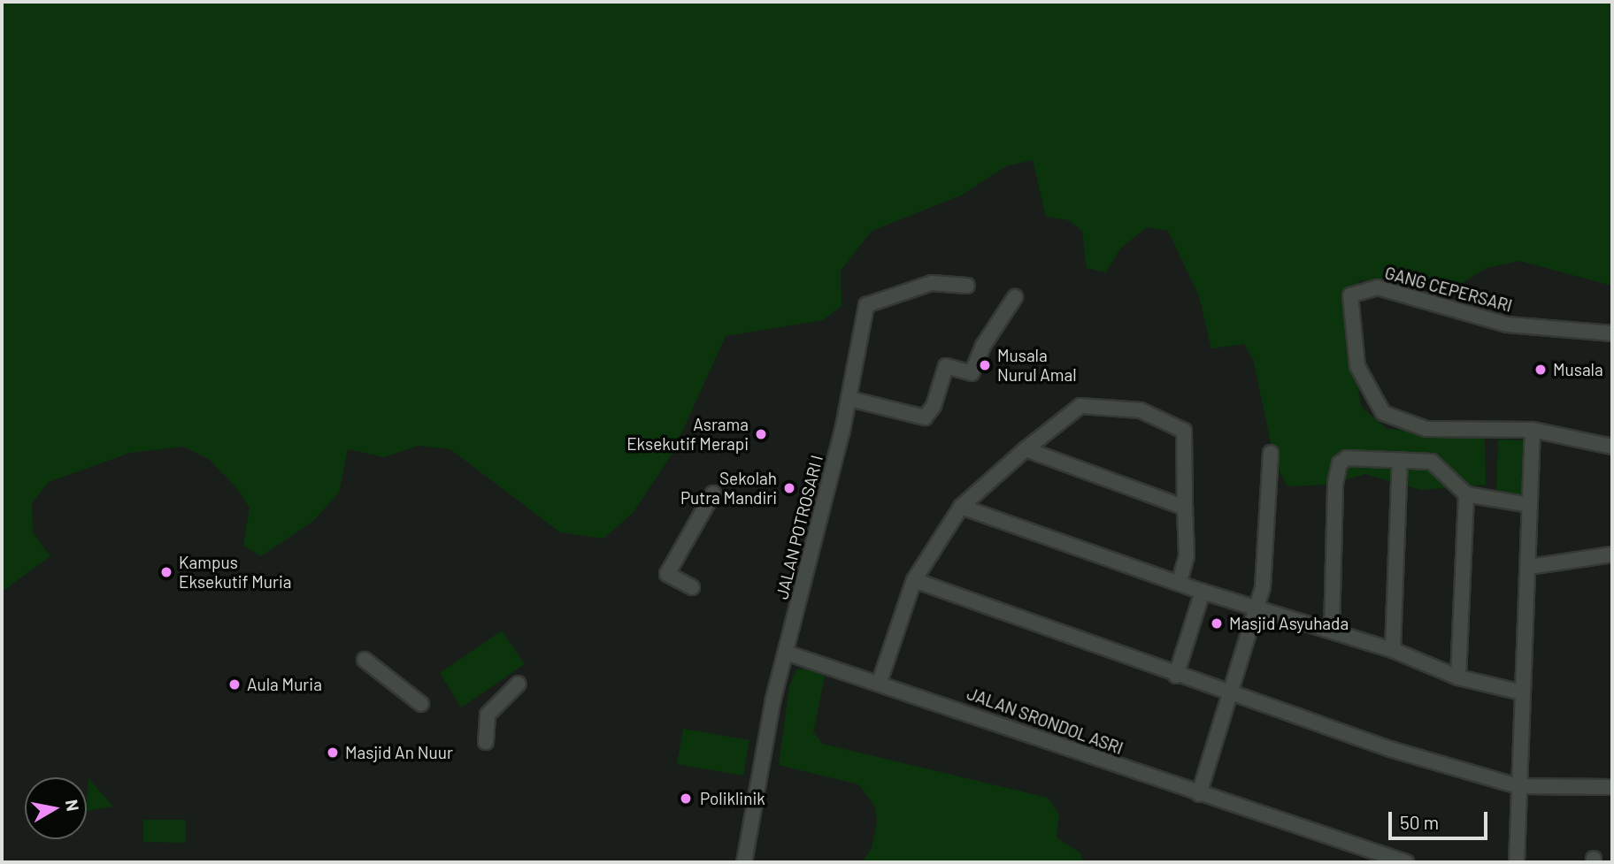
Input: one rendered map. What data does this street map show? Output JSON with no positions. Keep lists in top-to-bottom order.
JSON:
{
  "streets": {
    "street": ["GANG CEPERSARI", "JALAN POTROSARI I", "JALAN SRONDOL ASRI"]
  },
  "crossings": [
    ["JALAN POTROSARI I", "JALAN SRONDOL ASRI"]
  ],
  "places": [
    "Musala Nurul Amal",
    "Musala",
    "Asrama Eksekutif Merapi",
    "Sekolah Putra Mandiri",
    "Kampus Eksekutif Muria",
    "Masjid Asyuhada",
    "Aula Muria",
    "Masjid An Nuur",
    "Poliklinik"
  ],
  "scale_bar": "50 m",
  "north": "right"
}
